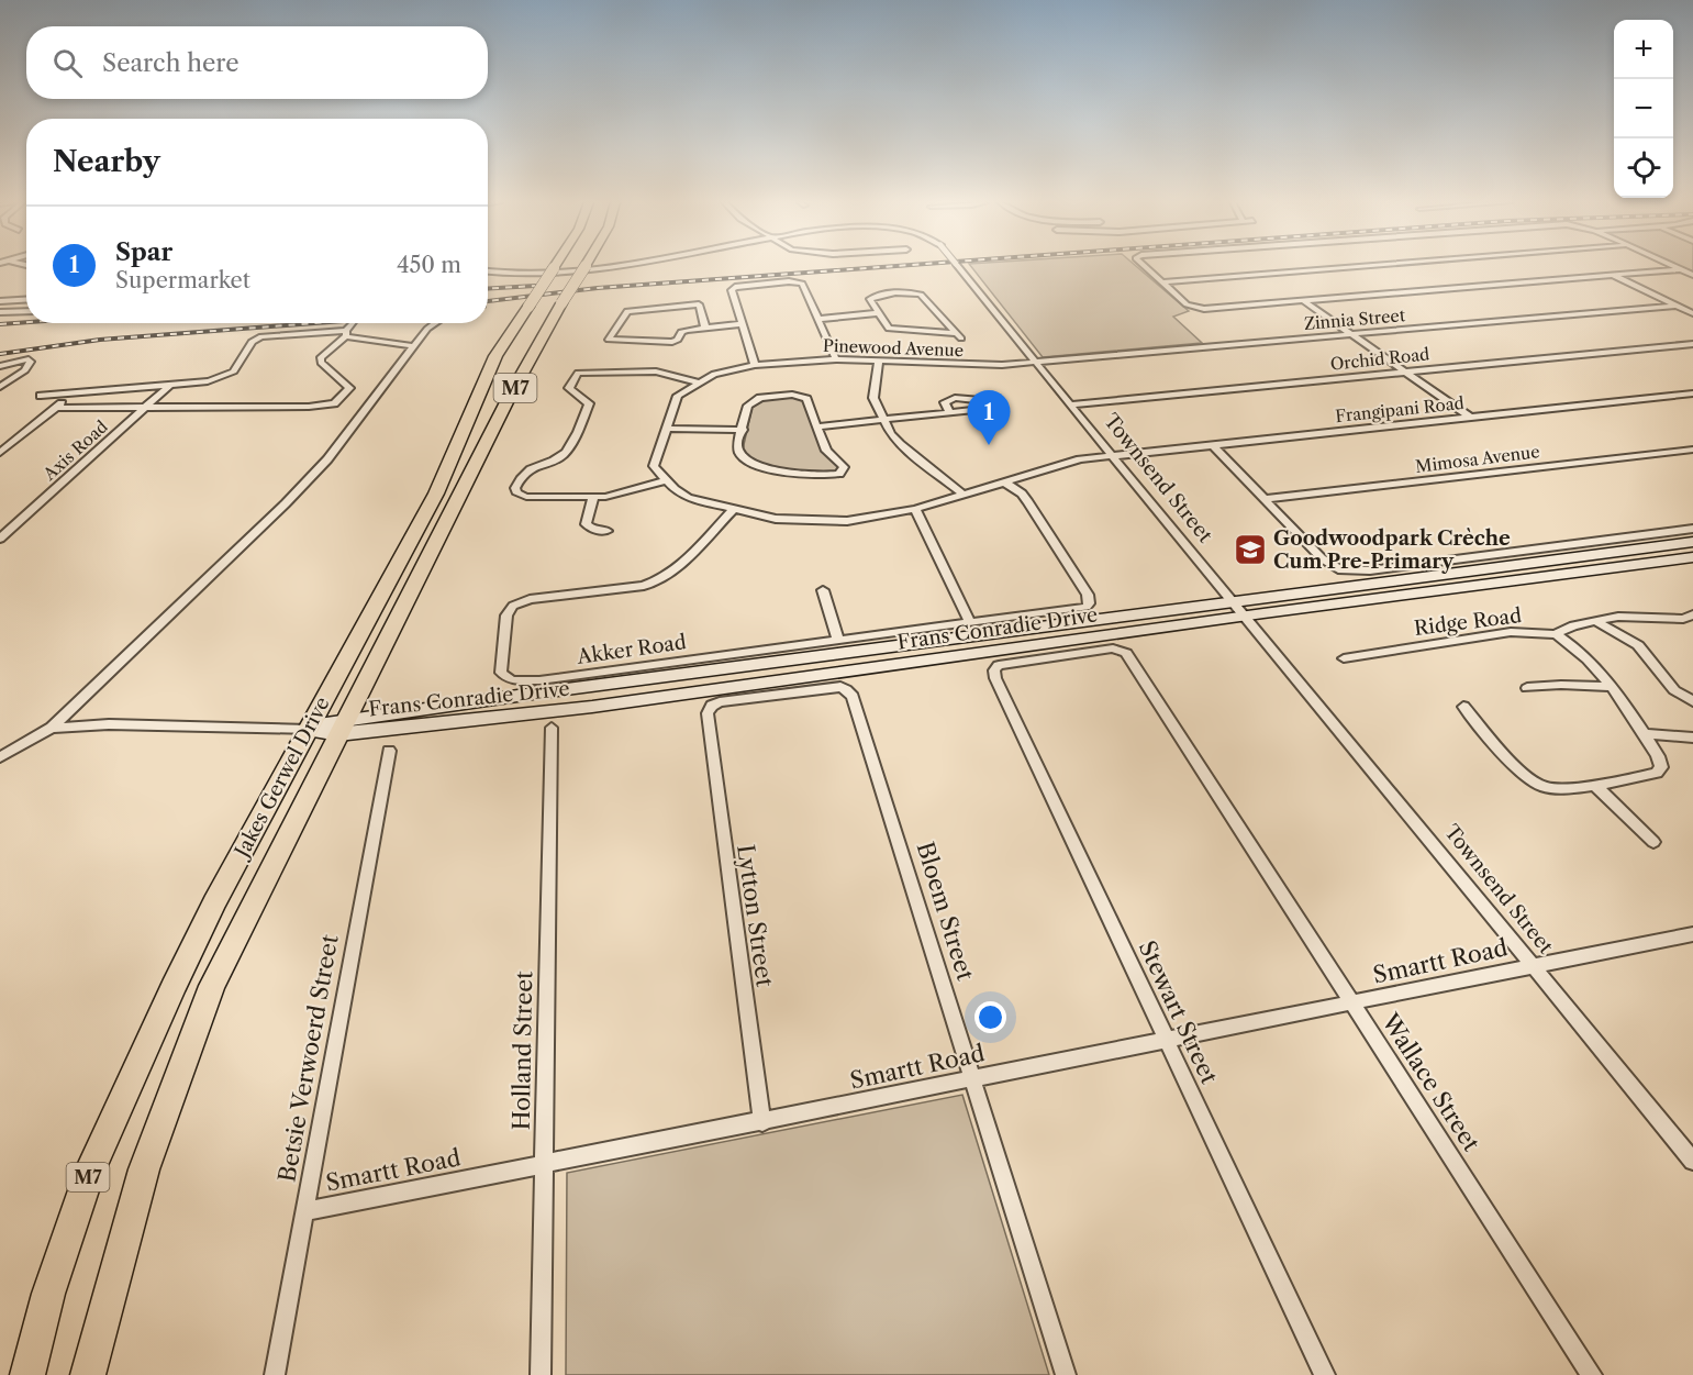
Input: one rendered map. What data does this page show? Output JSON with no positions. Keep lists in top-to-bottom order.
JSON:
{
  "streets": {
    "highway": ["M7", "Jakes Gerwel Drive"],
    "main road": ["Frans Conradie Drive"],
    "street": [
      "Zinnia Street",
      "Pinewood Avenue",
      "Orchid Road",
      "Frangipani Road",
      "Axis Road",
      "Mimosa Avenue",
      "Townsend Street",
      "Ridge Road",
      "Akker Road",
      "Bloem Street",
      "Lytton Street",
      "Smartt Road",
      "Stewart Street",
      "Holland Street",
      "Betsie Verwoerd Street",
      "Wallace Street"
    ]
  },
  "crossings": [
    ["Zinnia Street", "Pinewood Avenue"],
    ["Zinnia Street", "Townsend Street"],
    ["Pinewood Avenue", "Townsend Street"],
    ["Orchid Road", "Townsend Street"],
    ["Frangipani Road", "Townsend Street"],
    ["Townsend Street", "Frans Conradie Drive"],
    ["Townsend Street", "Smartt Road"],
    ["Frans Conradie Drive", "Jakes Gerwel Drive"],
    ["Bloem Street", "Lytton Street"],
    ["Bloem Street", "Smartt Road"],
    ["Lytton Street", "Smartt Road"],
    ["Smartt Road", "Stewart Street"],
    ["Smartt Road", "Holland Street"],
    ["Smartt Road", "Betsie Verwoerd Street"],
    ["Smartt Road", "Wallace Street"],
    ["Stewart Street", "Wallace Street"]
  ],
  "places": {
    "school or university": ["Goodwoodpark Crèche Cum Pre-Primary"]
  },
  "page": {
    "map_buttons": ["+", "−"],
    "search": "Search here",
    "heading": "Nearby",
    "list": [
      {
        "mark": "1",
        "name": "Spar",
        "note": "Supermarket",
        "value": "450 m"
      }
    ],
    "pins": "1"
  }
}
